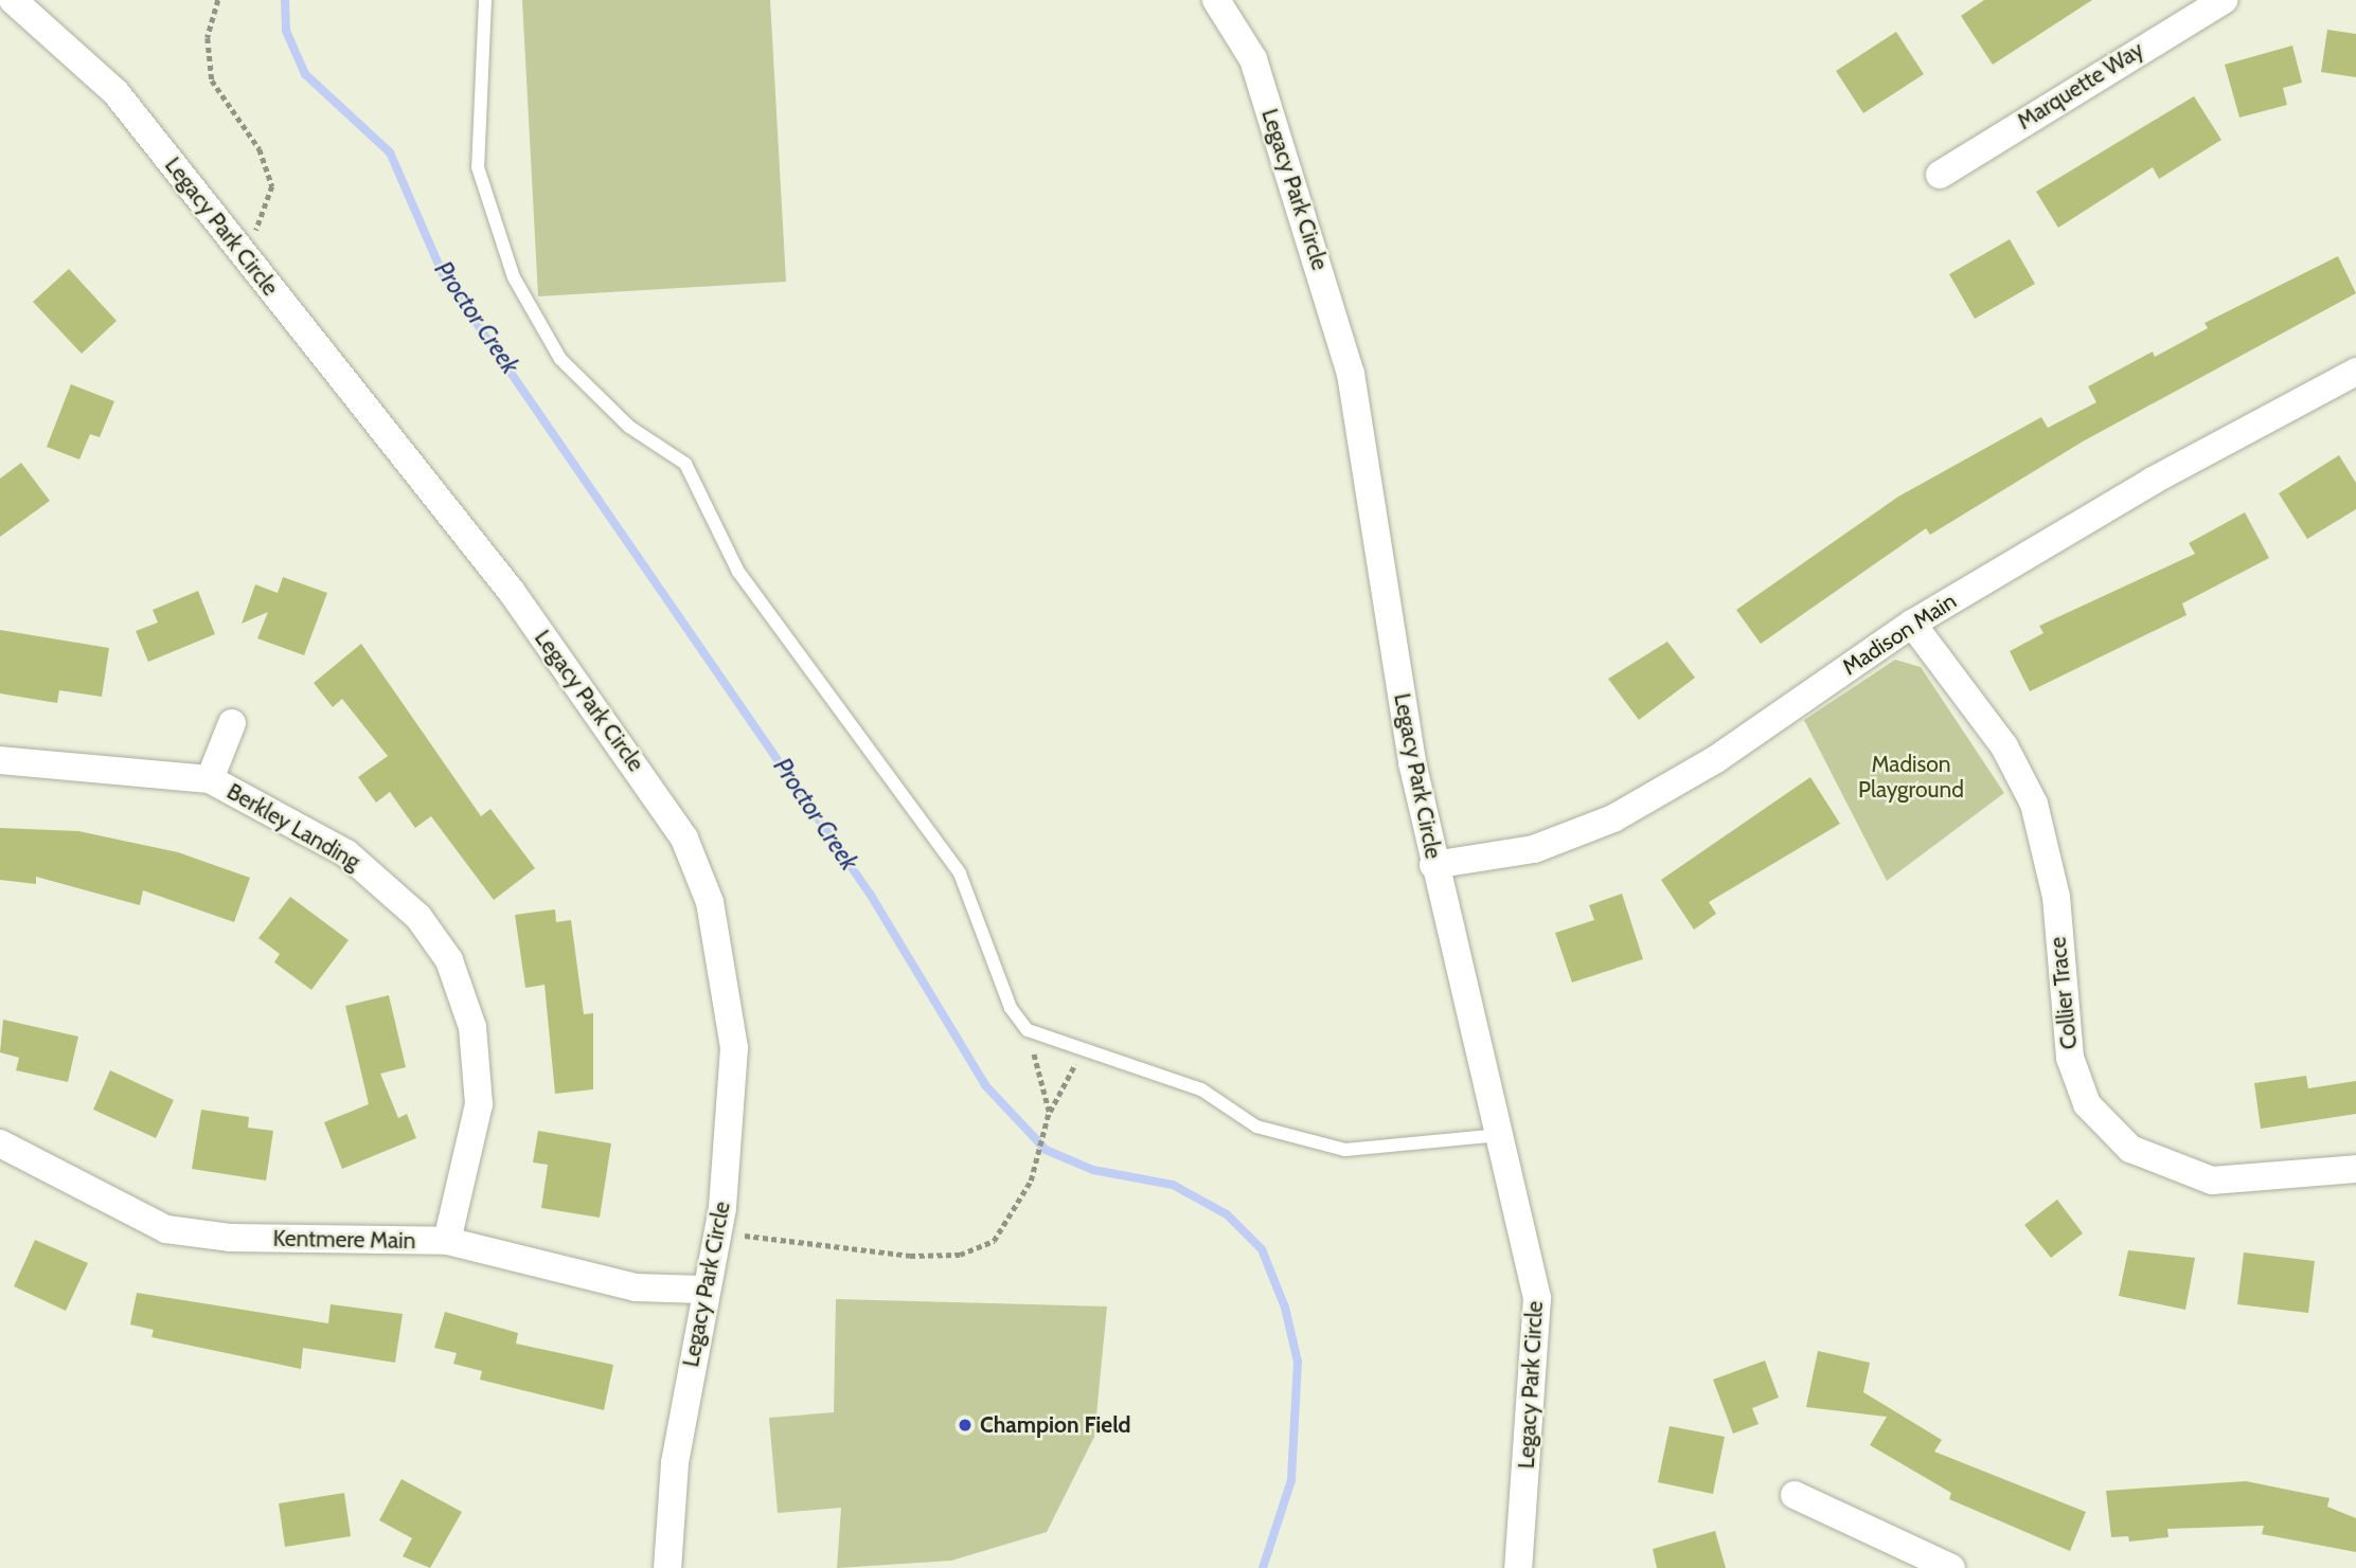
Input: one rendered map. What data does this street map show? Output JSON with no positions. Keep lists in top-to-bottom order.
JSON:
{
  "streets": {
    "street": [
      "Marquette Way",
      "Legacy Park Circle",
      "Madison Main",
      "Berkley Landing",
      "Collier Trace",
      "Kentmere Main"
    ]
  },
  "crossings": [
    ["Legacy Park Circle", "Madison Main"],
    ["Legacy Park Circle", "Kentmere Main"],
    ["Madison Main", "Collier Trace"],
    ["Berkley Landing", "Kentmere Main"]
  ],
  "water": ["Proctor Creek"],
  "parks": ["Madison Playground"],
  "places": ["Champion Field"]
}
